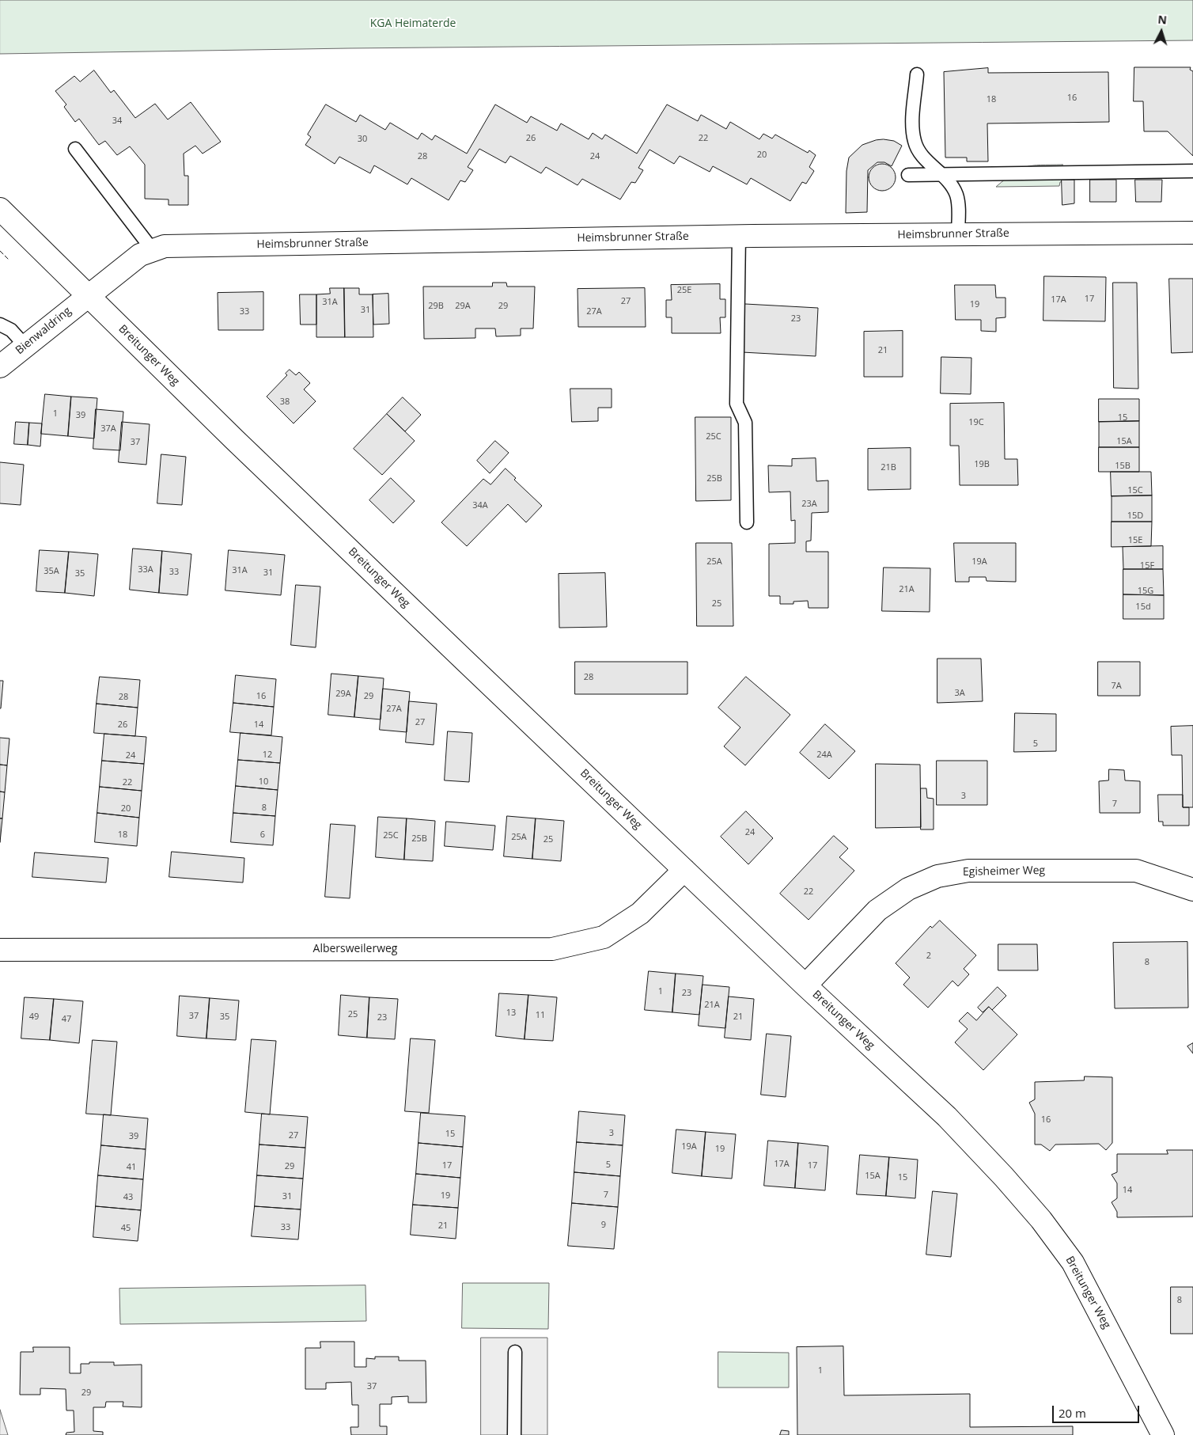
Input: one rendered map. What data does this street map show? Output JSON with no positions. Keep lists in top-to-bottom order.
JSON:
{
  "streets": {
    "street": [
      "Heimsbrunner Straße",
      "Bienwaldring",
      "Breitunger Weg",
      "Egisheimer Weg",
      "Albersweilerweg"
    ]
  },
  "crossings": [
    ["Heimsbrunner Straße", "Bienwaldring"],
    ["Heimsbrunner Straße", "Breitunger Weg"],
    ["Bienwaldring", "Breitunger Weg"],
    ["Breitunger Weg", "Egisheimer Weg"],
    ["Breitunger Weg", "Albersweilerweg"]
  ],
  "parks": ["KGA Heimaterde"],
  "house_numbers": [
    "16",
    "18",
    "34",
    "26",
    "22",
    "30",
    "20",
    "28",
    "24",
    "25E",
    "17",
    "17A",
    "27",
    "31A",
    "19",
    "29B",
    "29A",
    "29",
    "31",
    "33",
    "27A",
    "23",
    "21",
    "38",
    "1",
    "39",
    "15",
    "19C",
    "37A",
    "25C",
    "15A",
    "37",
    "19B",
    "15B",
    "21B",
    "25B",
    "15C",
    "23A",
    "34A",
    "15D",
    "15E",
    "25A",
    "19A",
    "15F",
    "33A",
    "31A",
    "35A",
    "33",
    "31",
    "35",
    "21A",
    "15G",
    "25",
    "15d",
    "28",
    "7A",
    "3A",
    "29A",
    "16",
    "29",
    "28",
    "27A",
    "27",
    "26",
    "14",
    "5",
    "12",
    "24A",
    "24",
    "10",
    "22",
    "3",
    "7",
    "8",
    "20",
    "24",
    "18",
    "6",
    "25C",
    "25A",
    "25B",
    "25",
    "22",
    "2",
    "8",
    "1",
    "23",
    "21A",
    "13",
    "25",
    "11",
    "37",
    "49",
    "35",
    "21",
    "23",
    "47",
    "16",
    "3",
    "15",
    "27",
    "39",
    "19A",
    "19",
    "17A",
    "5",
    "17",
    "17",
    "29",
    "41",
    "15A",
    "15",
    "14",
    "7",
    "19",
    "31",
    "43",
    "9",
    "21",
    "33",
    "45",
    "8",
    "1",
    "37",
    "29"
  ],
  "scale_bar": "20 m",
  "north": "top"
}
